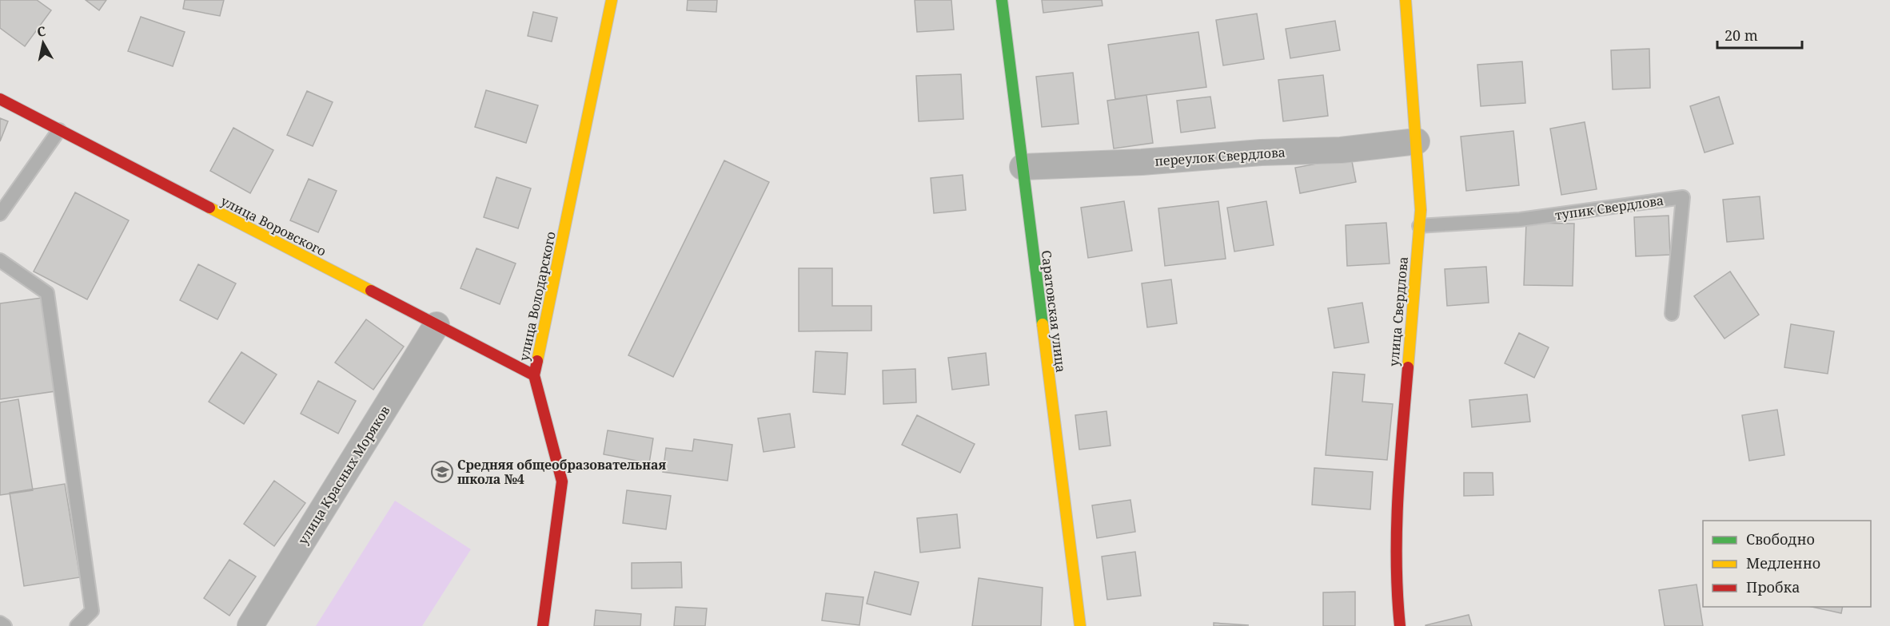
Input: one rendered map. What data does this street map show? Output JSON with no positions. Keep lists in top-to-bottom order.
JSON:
{
  "streets": {
    "street": [
      "переулок Свердлова",
      "улица Воровского",
      "улица Володарского",
      "Саратовская улица",
      "улица Свердлова",
      "улица Красных Моряков"
    ],
    "lane": ["тупик Свердлова"]
  },
  "crossings": [
    ["переулок Свердлова", "Саратовская улица"],
    ["переулок Свердлова", "улица Свердлова"],
    ["тупик Свердлова", "улица Свердлова"],
    ["улица Воровского", "улица Володарского"],
    ["улица Воровского", "улица Красных Моряков"]
  ],
  "places": {
    "school or university": ["Средняя общеобразовательная школа №4"]
  },
  "legend": ["Свободно", "Медленно", "Пробка"],
  "scale_bar": "20 m",
  "north": "top"
}
